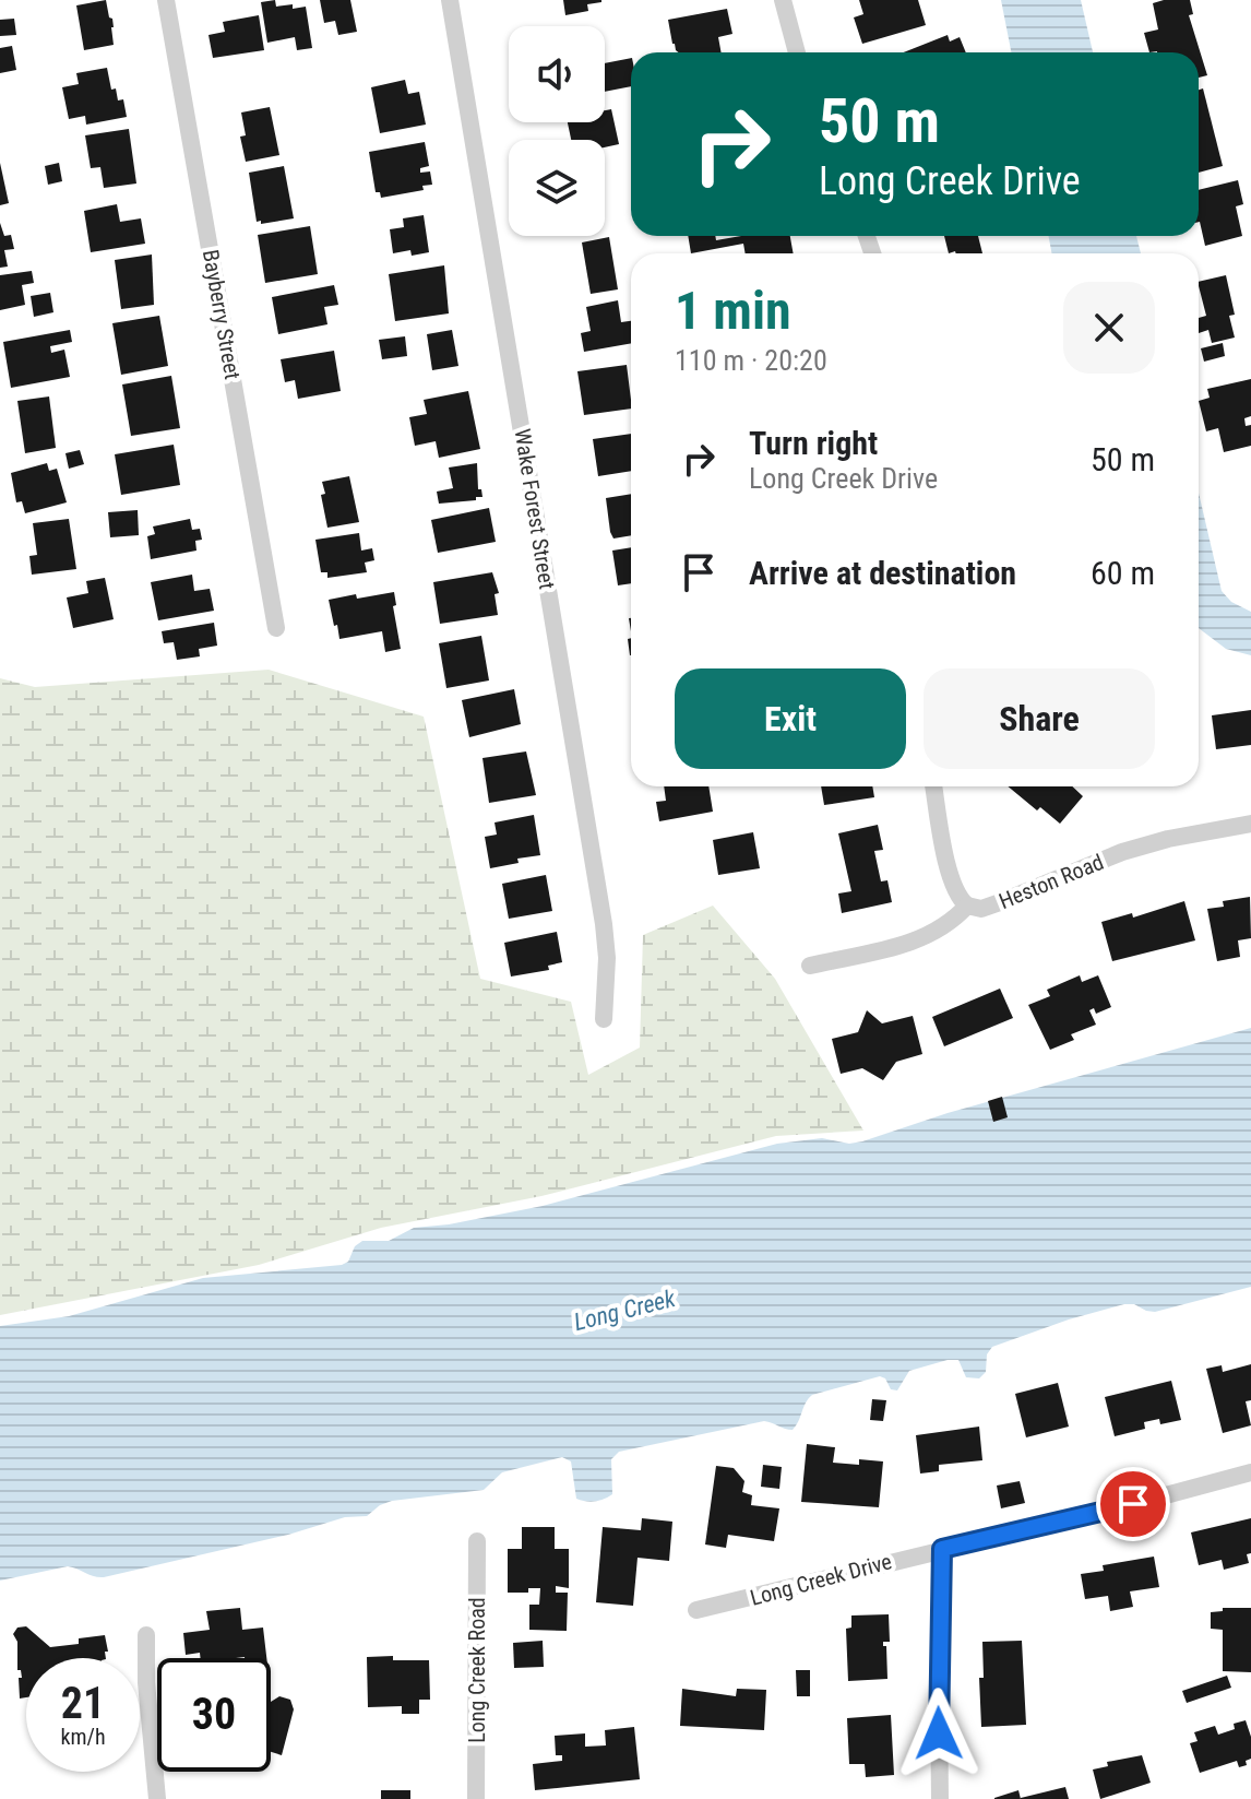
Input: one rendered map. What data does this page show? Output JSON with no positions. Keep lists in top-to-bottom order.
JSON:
{
  "streets": {
    "street": [
      "Bayberry Street",
      "Wake Forest Street",
      "Heston Road",
      "Long Creek Drive",
      "Long Creek Road"
    ]
  },
  "water": ["Long Creek"],
  "page": {
    "turn": ["50 m", "Long Creek Drive"],
    "heading": ["1 min", "110 m · 20:20"],
    "list": [
      {
        "name": "Turn right",
        "note": "Long Creek Drive",
        "value": "50 m"
      },
      {
        "name": "Arrive at destination",
        "value": "60 m"
      }
    ],
    "buttons": ["Exit", "Share"],
    "speed": "21 km/h",
    "limit": "30"
  }
}
